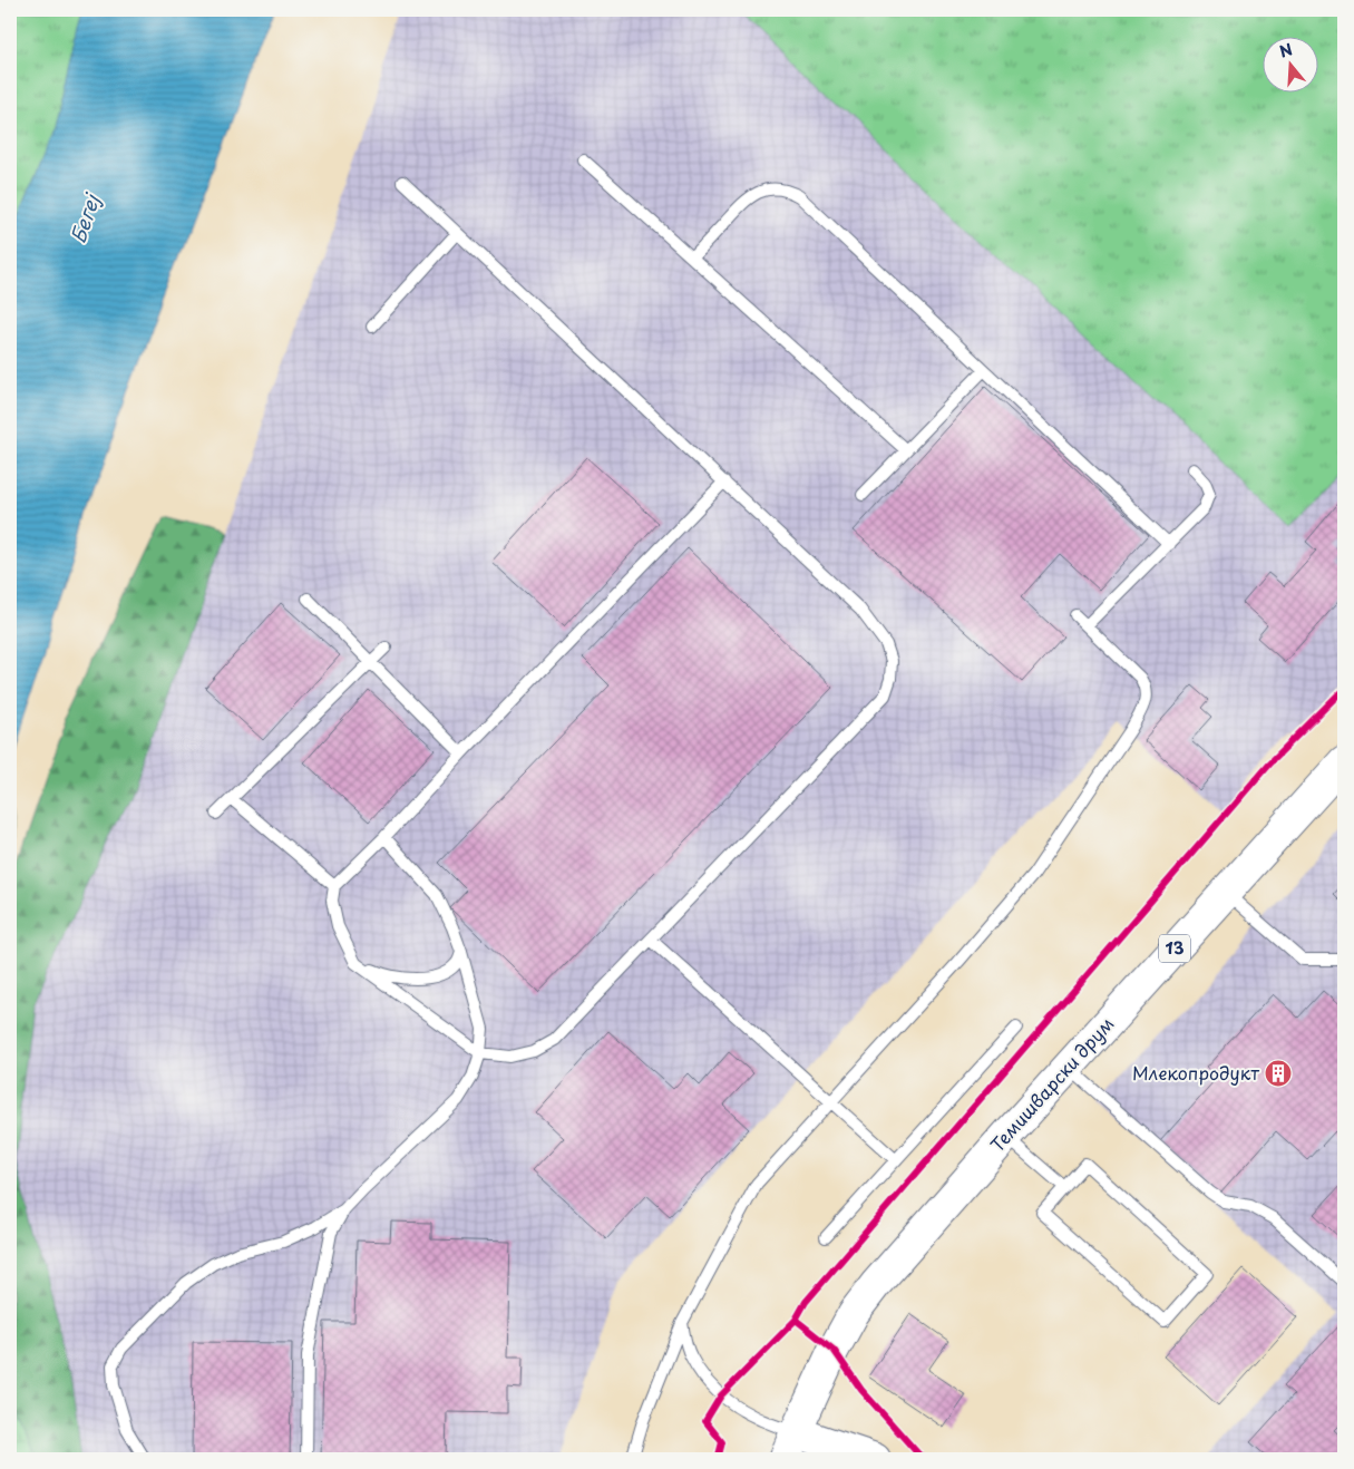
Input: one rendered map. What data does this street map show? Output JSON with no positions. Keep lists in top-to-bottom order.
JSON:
{
  "streets": {
    "main road": ["13", "Темишварски друм"]
  },
  "water": ["Бегеј"],
  "places": {
    "building": ["Млекопродукт"]
  },
  "north": "top"
}
